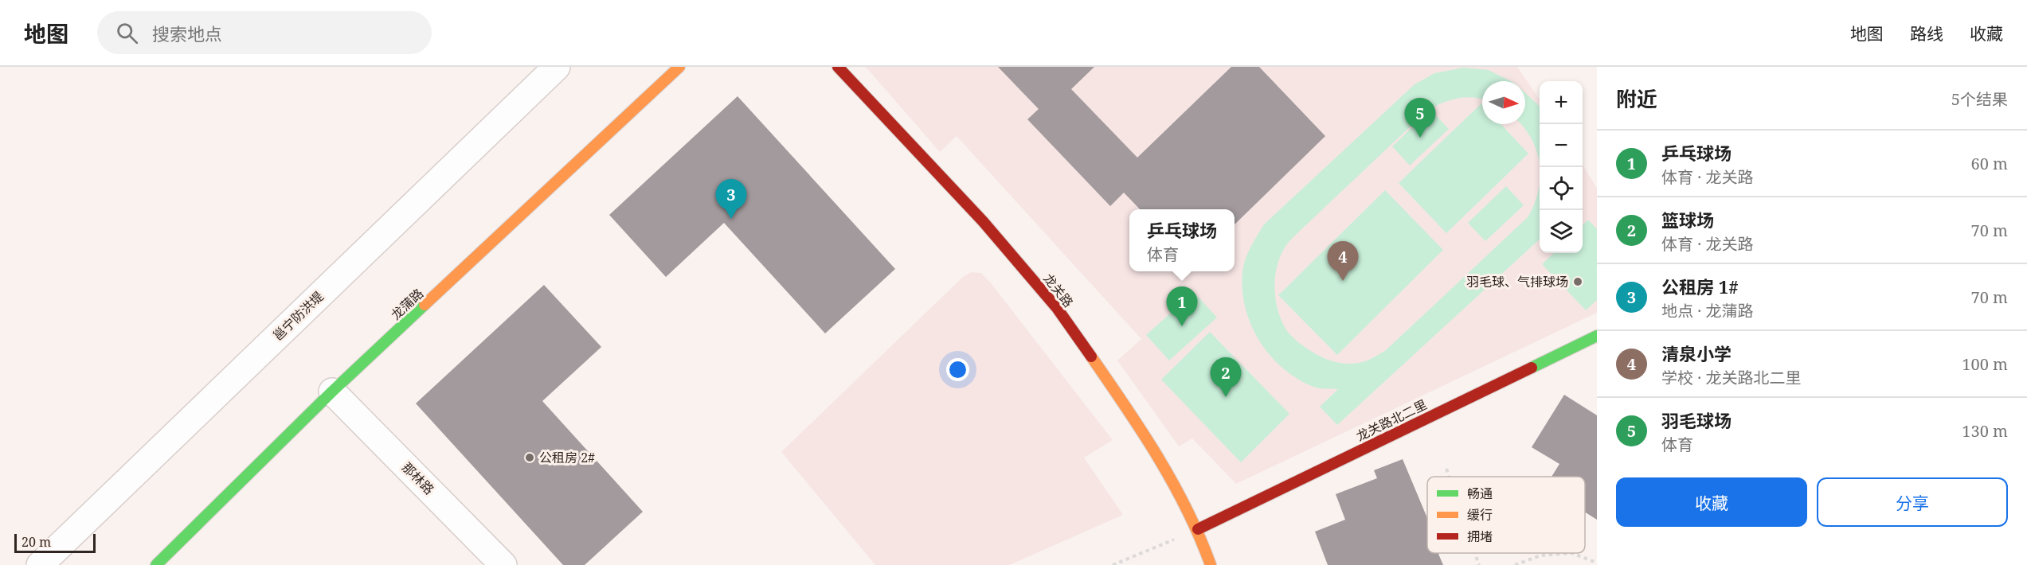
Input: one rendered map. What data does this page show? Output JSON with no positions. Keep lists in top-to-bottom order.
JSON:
{
  "streets": {
    "street": [
      "龙关路",
      "龙蒲路",
      "邕宁防洪堤",
      "龙关路北二里",
      "那林路"
    ]
  },
  "crossings": [
    ["龙关路", "龙关路北二里"],
    ["龙蒲路", "那林路"]
  ],
  "places": ["羽毛球、气排球场", "公租房 2#"],
  "legend": ["畅通", "缓行", "拥堵"],
  "scale_bar": "20 m",
  "north": "right",
  "page": {
    "header": "地图",
    "search": "搜索地点",
    "nav": ["地图", "路线", "收藏"],
    "heading": ["附近", "5个结果"],
    "map_buttons": ["+", "−"],
    "pins": [
      "5",
      "3",
      "4",
      "1",
      "2"
    ],
    "list": [
      {
        "mark": "1",
        "name": "乒乓球场",
        "note": "体育 · 龙关路",
        "value": "60 m"
      },
      {
        "mark": "2",
        "name": "篮球场",
        "note": "体育 · 龙关路",
        "value": "70 m"
      },
      {
        "mark": "3",
        "name": "公租房 1#",
        "note": "地点 · 龙蒲路",
        "value": "70 m"
      },
      {
        "mark": "4",
        "name": "清泉小学",
        "note": "学校 · 龙关路北二里",
        "value": "100 m"
      },
      {
        "mark": "5",
        "name": "羽毛球场",
        "note": "体育",
        "value": "130 m"
      }
    ],
    "popup": ["乒乓球场", "体育"],
    "buttons": ["收藏", "分享"],
    "scale": "20 m"
  }
}
